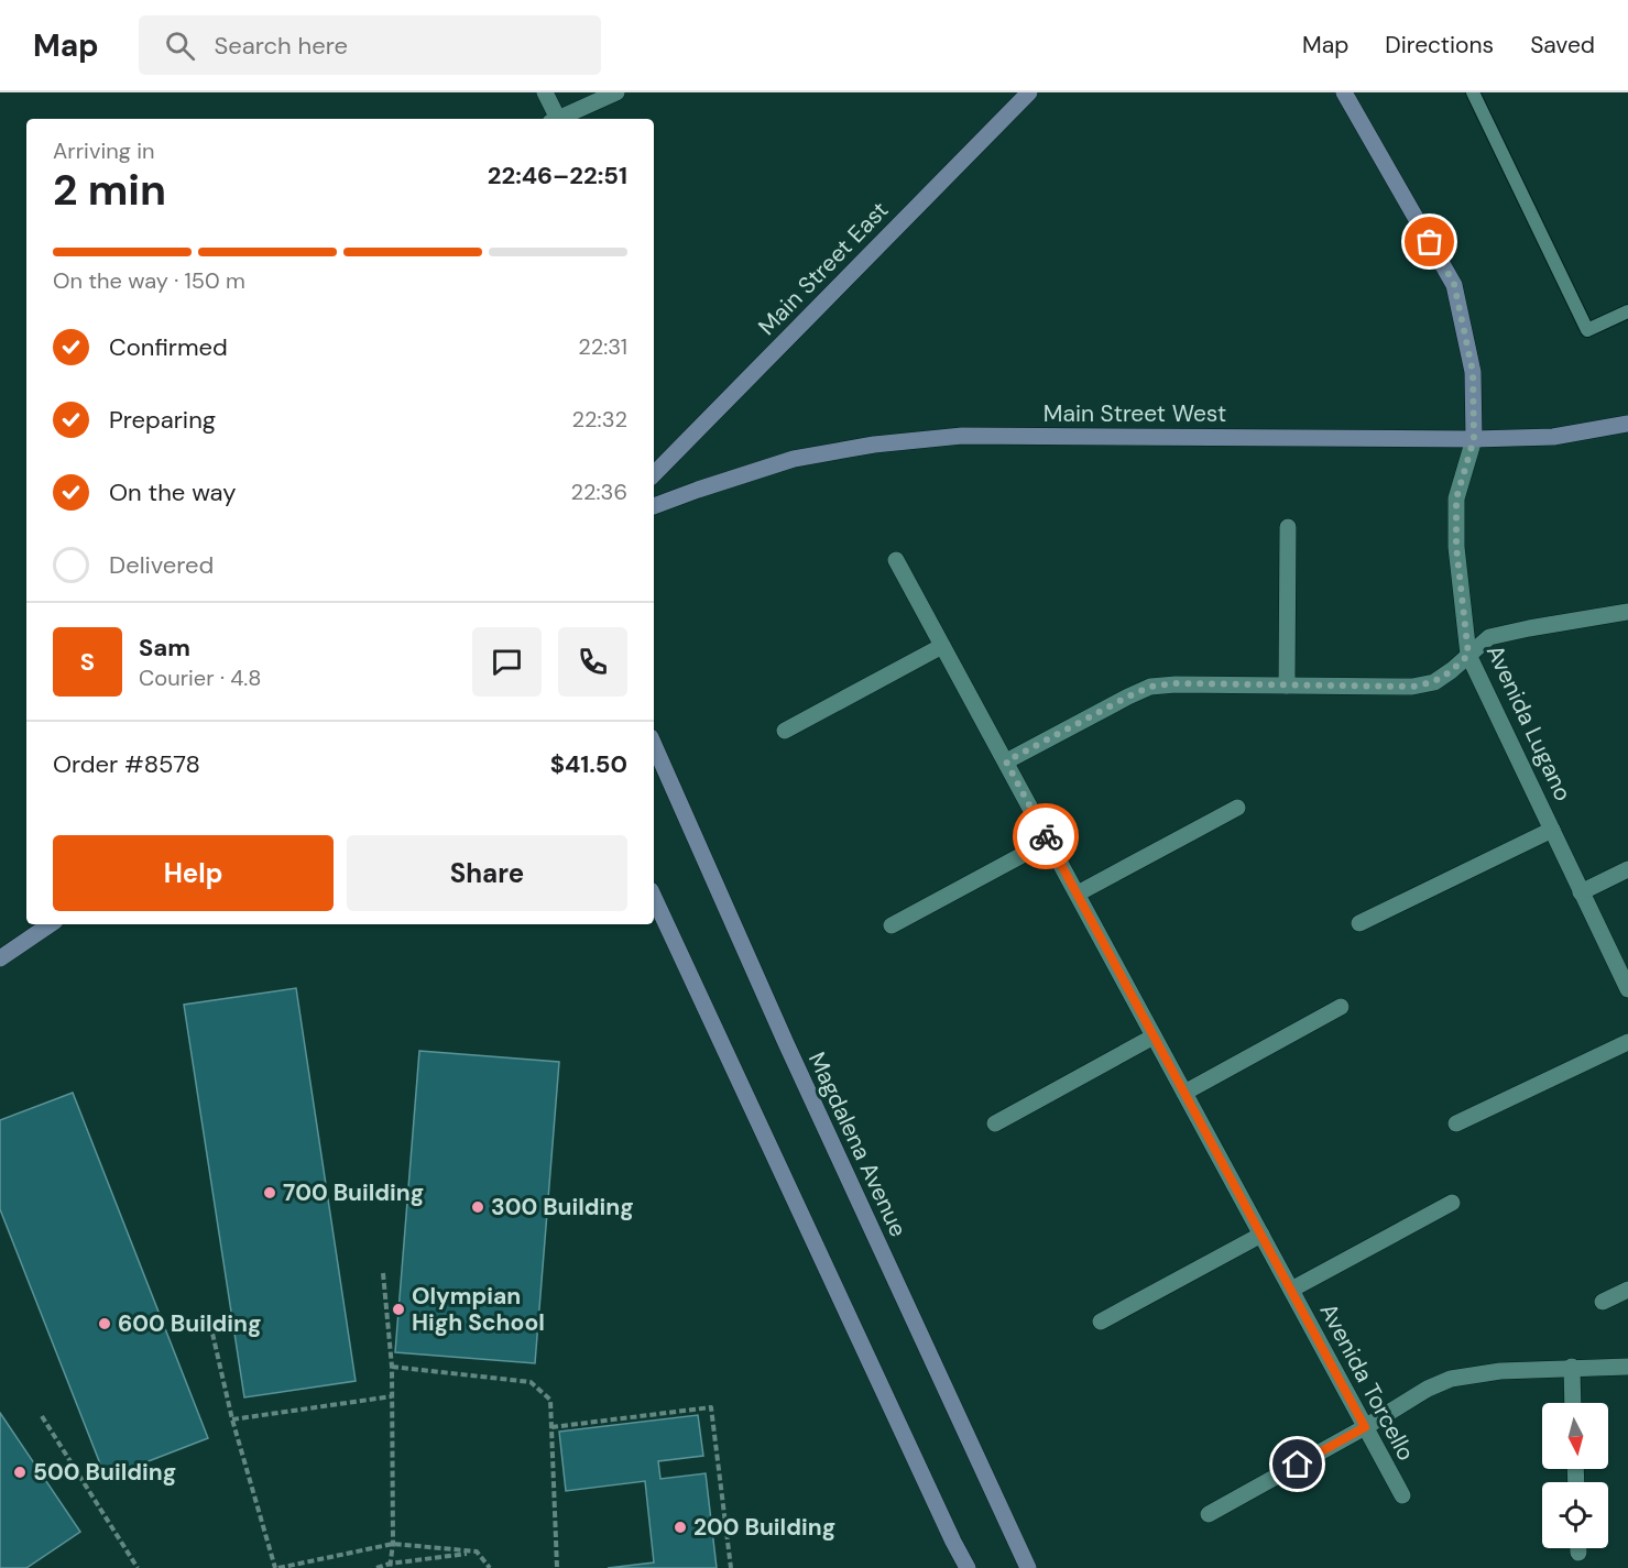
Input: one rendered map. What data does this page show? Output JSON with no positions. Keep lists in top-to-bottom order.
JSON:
{
  "streets": {
    "street": [
      "Main Street East",
      "Main Street West",
      "Avenida Lugano",
      "Magdalena Avenue",
      "Avenida Torcello"
    ]
  },
  "crossings": [
    ["Main Street West", "Avenida Lugano"]
  ],
  "places": [
    "700 Building",
    "300 Building",
    "Olympian High School",
    "600 Building",
    "500 Building",
    "200 Building"
  ],
  "north": "bottom",
  "page": {
    "header": "Map",
    "search": "Search here",
    "nav": ["Map", "Directions", "Saved"],
    "heading": ["2 min", "Arriving in", "22:46–22:51"],
    "panel": [
      "Sam",
      "Courier · 4.8",
      "Order #8578",
      "$41.50"
    ],
    "bar": "On the way · 150 m",
    "list": [
      ["Confirmed", "22:31"],
      ["Preparing", "22:32"],
      ["On the way", "22:36"],
      "Delivered"
    ],
    "round": "S",
    "buttons": ["Help", "Share"]
  }
}
